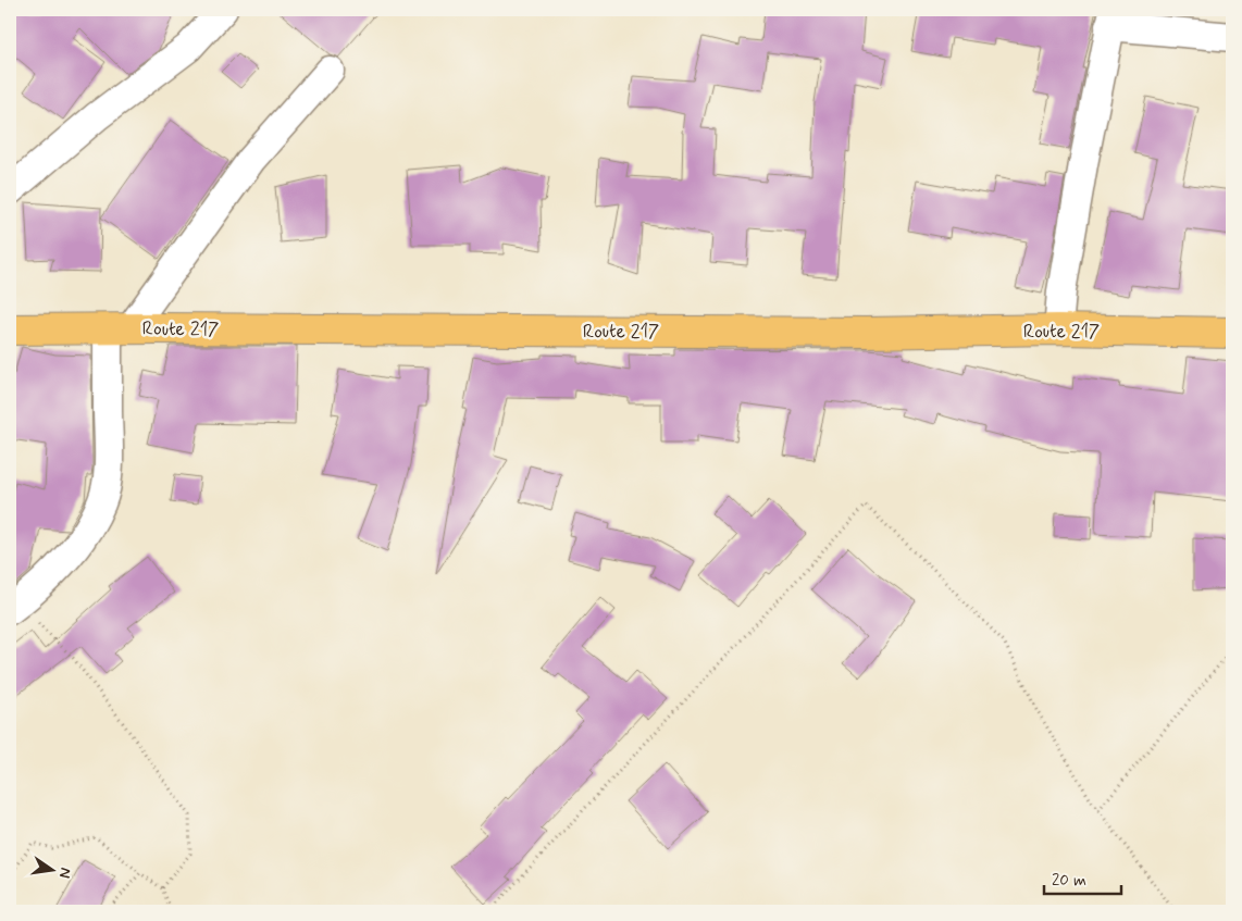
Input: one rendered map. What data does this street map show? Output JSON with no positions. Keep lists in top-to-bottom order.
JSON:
{
  "streets": {
    "main road": ["Route 217"]
  },
  "scale_bar": "20 m",
  "north": "right"
}
